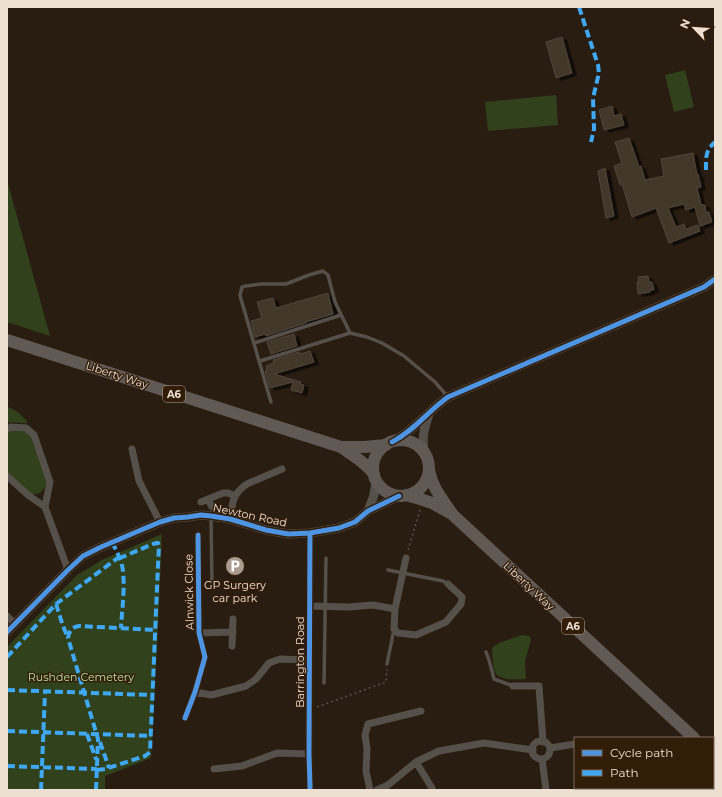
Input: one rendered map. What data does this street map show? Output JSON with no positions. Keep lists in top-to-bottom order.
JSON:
{
  "streets": {
    "highway": ["Liberty Way", "A6"],
    "street": ["Newton Road", "Alnwick Close", "Barrington Road"]
  },
  "crossings": [
    ["Liberty Way", "Newton Road"],
    ["Newton Road", "Barrington Road"]
  ],
  "parks": ["Rushden Cemetery"],
  "places": {
    "parking": ["GP Surgery car park"]
  },
  "legend": ["Cycle path", "Path"],
  "north": "top left"
}
